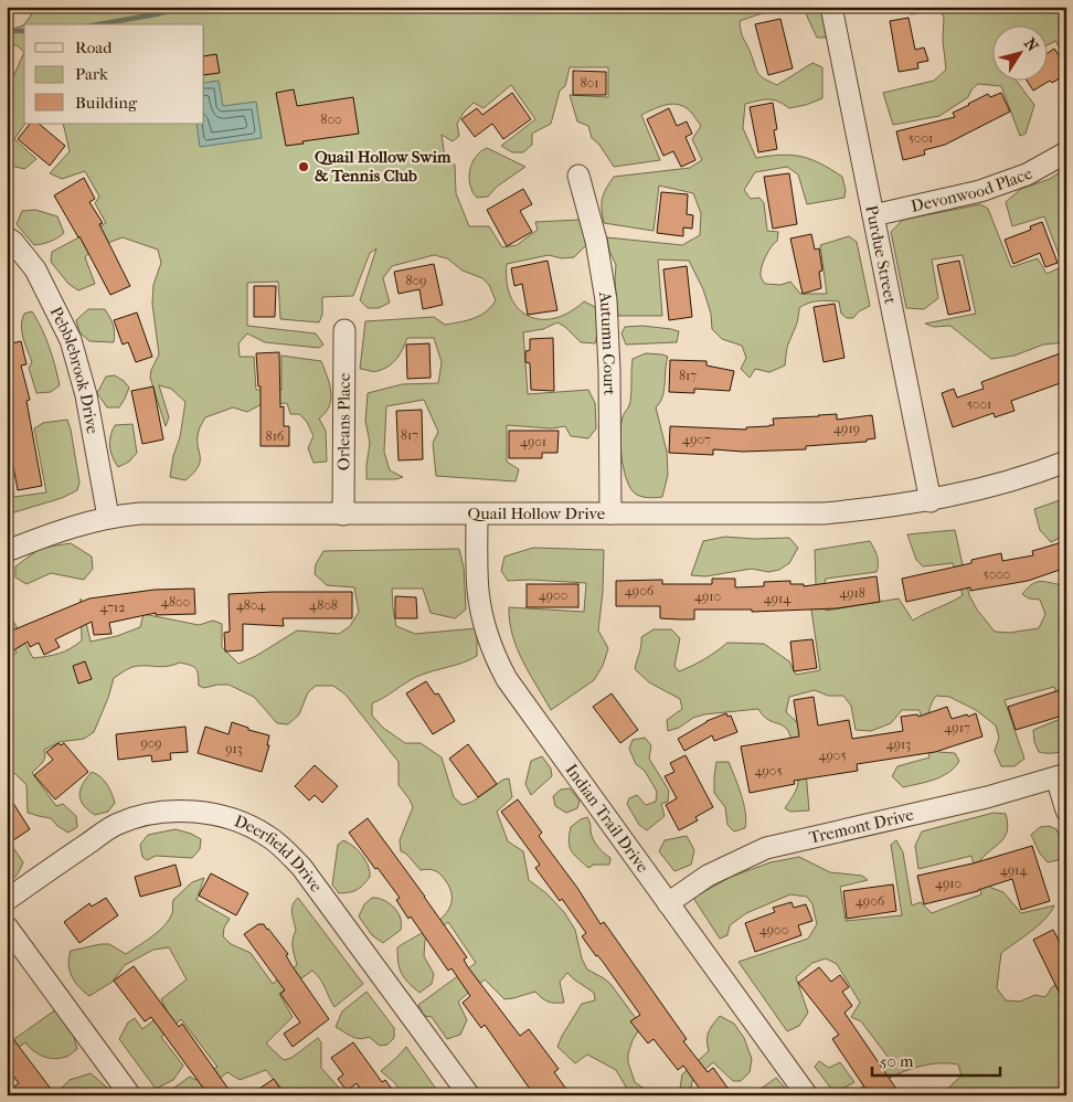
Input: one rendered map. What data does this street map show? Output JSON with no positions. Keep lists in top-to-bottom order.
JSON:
{
  "streets": {
    "street": [
      "Devonwood Place",
      "Purdue Street",
      "Autumn Court",
      "Pebblebrook Drive",
      "Orleans Place",
      "Quail Hollow Drive",
      "Indian Trail Drive",
      "Tremont Drive",
      "Deerfield Drive"
    ]
  },
  "crossings": [
    ["Devonwood Place", "Purdue Street"],
    ["Purdue Street", "Quail Hollow Drive"],
    ["Autumn Court", "Quail Hollow Drive"],
    ["Pebblebrook Drive", "Quail Hollow Drive"],
    ["Orleans Place", "Quail Hollow Drive"],
    ["Quail Hollow Drive", "Indian Trail Drive"],
    ["Indian Trail Drive", "Tremont Drive"]
  ],
  "places": ["Quail Hollow Swim & Tennis Club"],
  "house_numbers": [
    "801",
    "800",
    "5001",
    "809",
    "817",
    "5001",
    "4919",
    "817",
    "816",
    "4907",
    "4901",
    "5000",
    "4906",
    "4918",
    "4900",
    "4910",
    "4914",
    "4800",
    "4804",
    "4808",
    "4712",
    "4917",
    "909",
    "4913",
    "913",
    "4905",
    "4905",
    "4914",
    "4910",
    "4906",
    "4900"
  ],
  "legend": ["Road", "Park", "Building"],
  "scale_bar": "50 m",
  "north": "top right"
}
